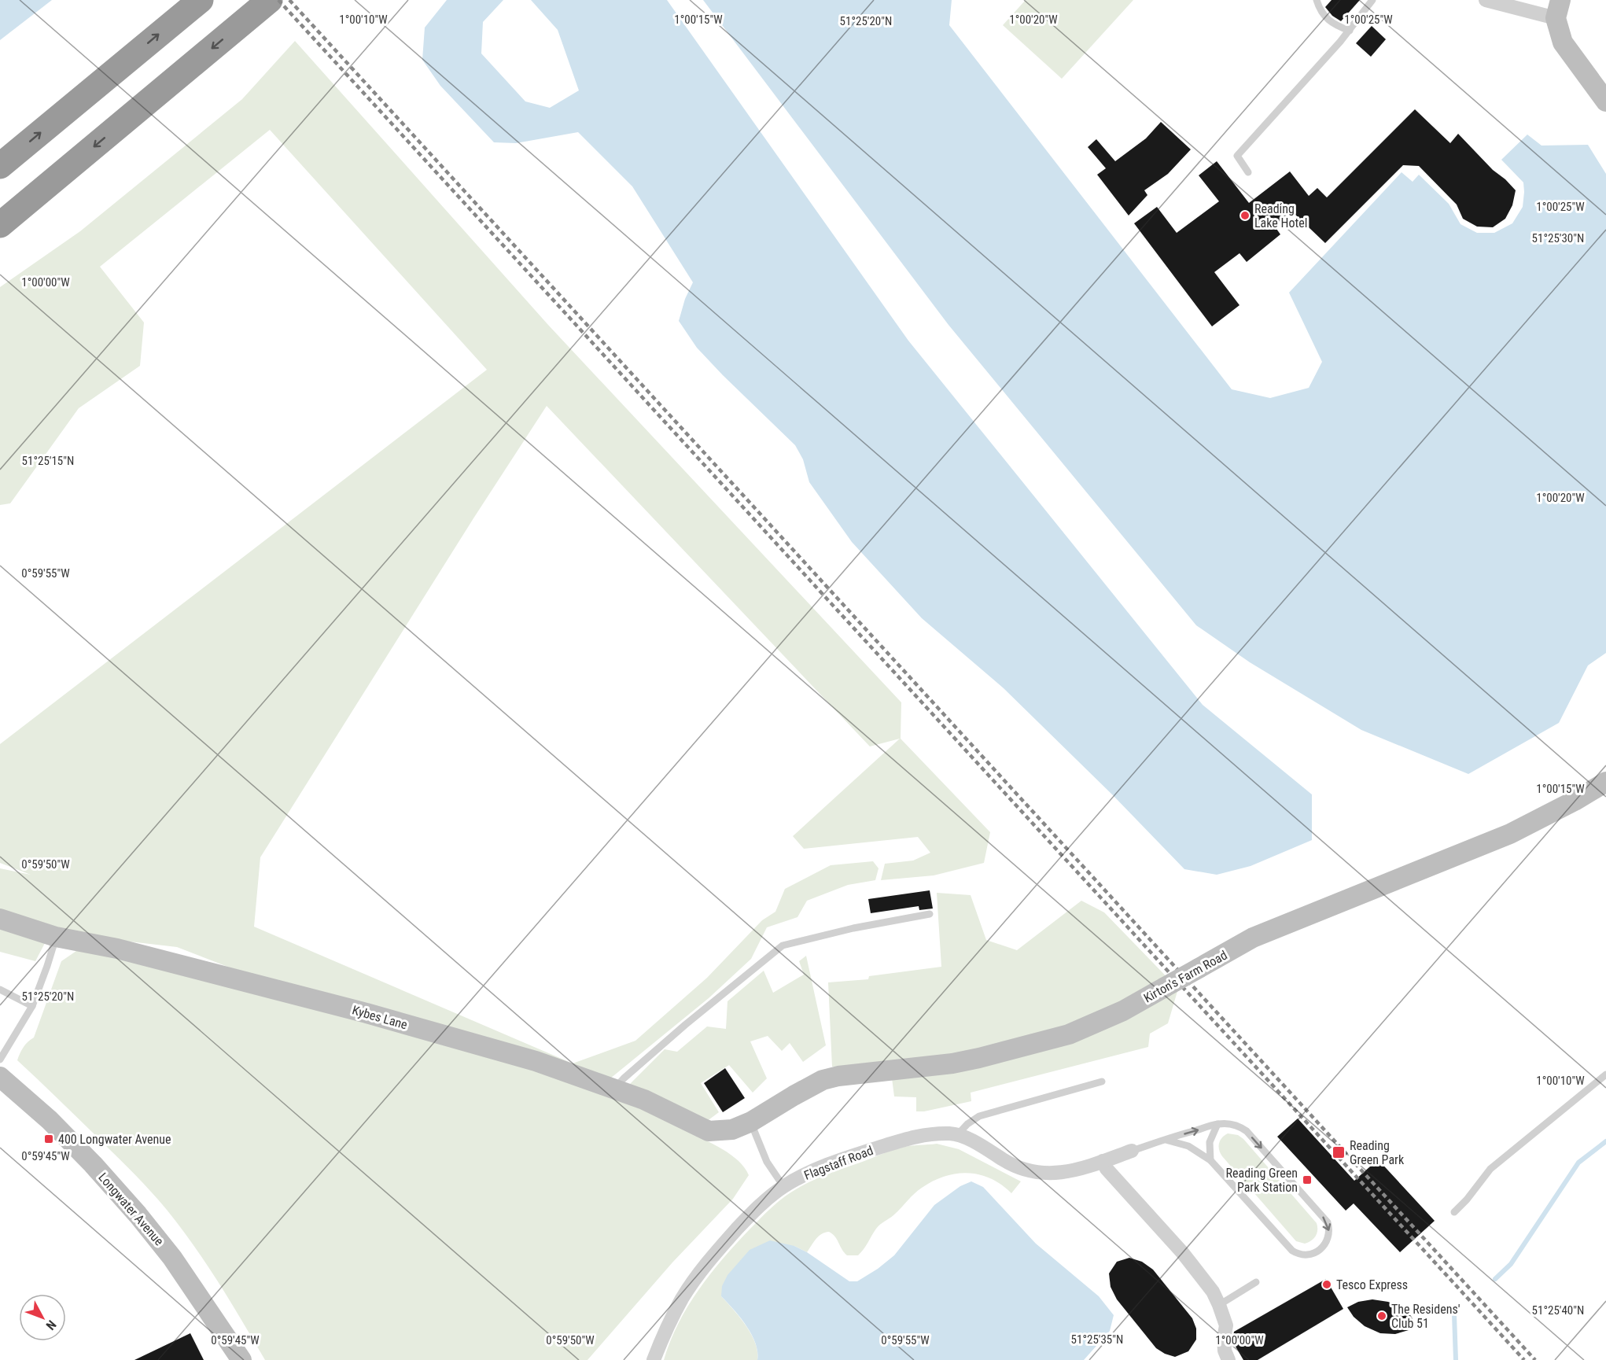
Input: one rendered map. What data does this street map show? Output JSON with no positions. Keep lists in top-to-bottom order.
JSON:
{
  "streets": {
    "street": [
      "Kirton's Farm Road",
      "Kybes Lane",
      "Flagstaff Road",
      "Longwater Avenue"
    ]
  },
  "crossings": [
    ["Kirton's Farm Road", "Kybes Lane"]
  ],
  "places": {
    "other": ["Reading Lake Hotel", "Tesco Express", "The Residens' Club 51"],
    "transit": ["400 Longwater Avenue", "Reading Green Park", "Reading Green Park Station"]
  },
  "north": "bottom right",
  "coordinates": [
    "1°00'10\"W",
    "1°00'15\"W",
    "1°00'20\"W",
    "1°00'25\"W",
    "51°25'20\"N",
    "51°25'30\"N",
    "1°00'00\"W",
    "51°25'15\"N",
    "0°59'55\"W",
    "0°59'50\"W",
    "0°59'45\"W",
    "51°25'40\"N",
    "51°25'35\"N"
  ]
}
